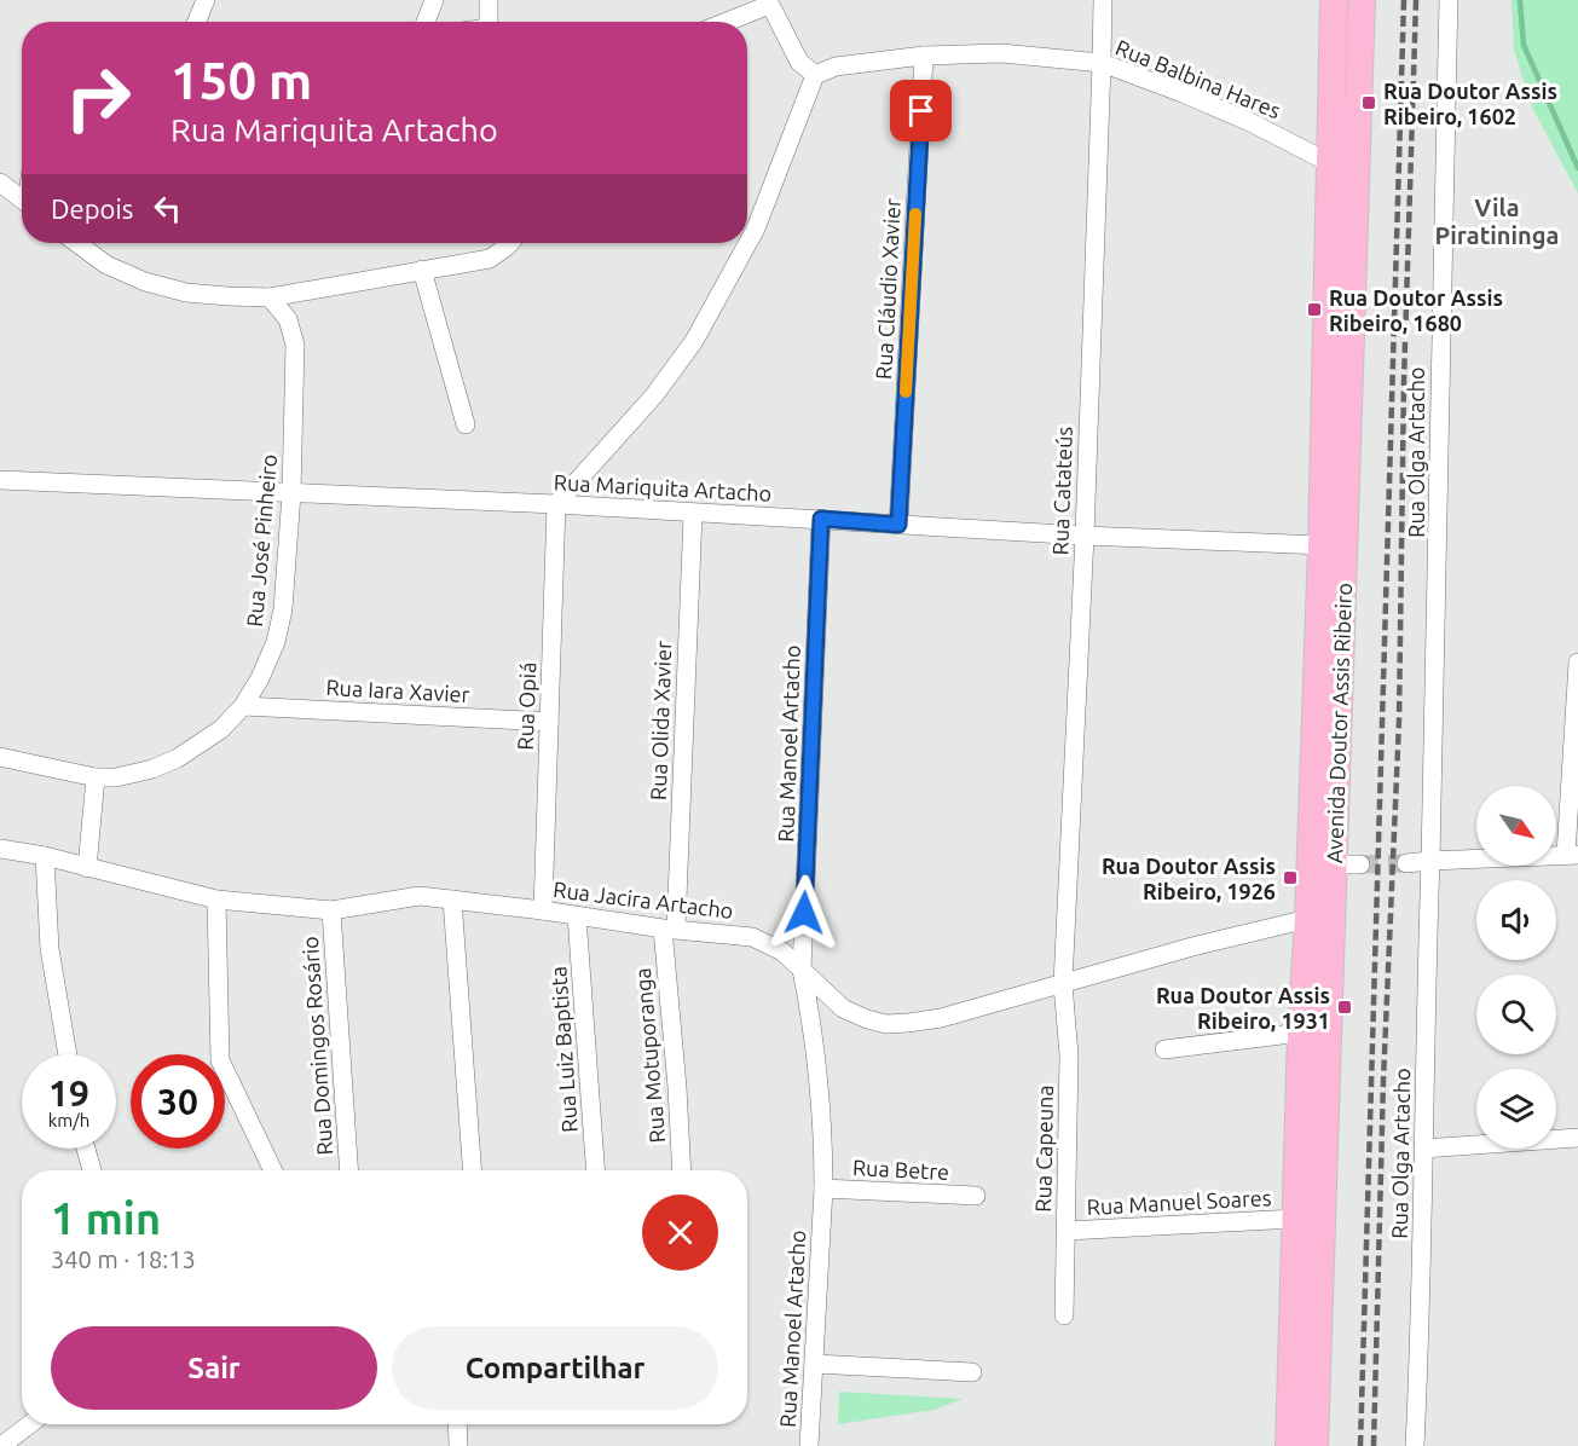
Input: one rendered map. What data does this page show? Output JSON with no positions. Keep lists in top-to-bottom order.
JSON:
{
  "streets": {
    "main road": ["Avenida Doutor Assis Ribeiro"],
    "street": [
      "Rua Balbina Hares",
      "Rua Cláudio Xavier",
      "Rua Olga Artacho",
      "Rua Mariquita Artacho",
      "Rua Catateús",
      "Rua José Pinheiro",
      "Rua Iara Xavier",
      "Rua Opiá",
      "Rua Olida Xavier",
      "Rua Manoel Artacho",
      "Rua Jacira Artacho",
      "Rua Domingos Rosário",
      "Rua Luiz Baptista",
      "Rua Motuporanga",
      "Rua Capeuna",
      "Rua Betre",
      "Rua Manuel Soares"
    ]
  },
  "crossings": [
    ["Rua Balbina Hares", "Rua Cláudio Xavier"],
    ["Rua Balbina Hares", "Rua Catateús"],
    ["Rua Balbina Hares", "Avenida Doutor Assis Ribeiro"],
    ["Rua Cláudio Xavier", "Rua Mariquita Artacho"],
    ["Rua Mariquita Artacho", "Rua Catateús"],
    ["Rua Mariquita Artacho", "Rua José Pinheiro"],
    ["Rua Mariquita Artacho", "Rua Opiá"],
    ["Rua Mariquita Artacho", "Rua Olida Xavier"],
    ["Rua Mariquita Artacho", "Avenida Doutor Assis Ribeiro"],
    ["Rua Mariquita Artacho", "Rua Manoel Artacho"],
    ["Rua Catateús", "Rua Jacira Artacho"],
    ["Rua Catateús", "Rua Capeuna"],
    ["Rua José Pinheiro", "Rua Iara Xavier"],
    ["Rua Iara Xavier", "Rua Opiá"],
    ["Rua Opiá", "Rua Jacira Artacho"],
    ["Rua Olida Xavier", "Rua Jacira Artacho"],
    ["Rua Olida Xavier", "Rua Motuporanga"],
    ["Avenida Doutor Assis Ribeiro", "Rua Jacira Artacho"],
    ["Avenida Doutor Assis Ribeiro", "Rua Manuel Soares"],
    ["Rua Manoel Artacho", "Rua Jacira Artacho"],
    ["Rua Manoel Artacho", "Rua Betre"],
    ["Rua Jacira Artacho", "Rua Domingos Rosário"],
    ["Rua Jacira Artacho", "Rua Luiz Baptista"],
    ["Rua Jacira Artacho", "Rua Motuporanga"],
    ["Rua Jacira Artacho", "Rua Capeuna"],
    ["Rua Capeuna", "Rua Manuel Soares"]
  ],
  "districts": ["Vila Piratininga"],
  "places": {
    "transit": [
      "Rua Doutor Assis Ribeiro, 1602",
      "Rua Doutor Assis Ribeiro, 1680",
      "Rua Doutor Assis Ribeiro, 1926",
      "Rua Doutor Assis Ribeiro, 1931"
    ]
  },
  "north": "bottom right",
  "page": {
    "turn": ["150 m", "Rua Mariquita Artacho"],
    "then": "Depois",
    "speed": "19 km/h",
    "limit": "30",
    "heading": ["1 min", "340 m · 18:13"],
    "buttons": ["Sair", "Compartilhar"]
  }
}
